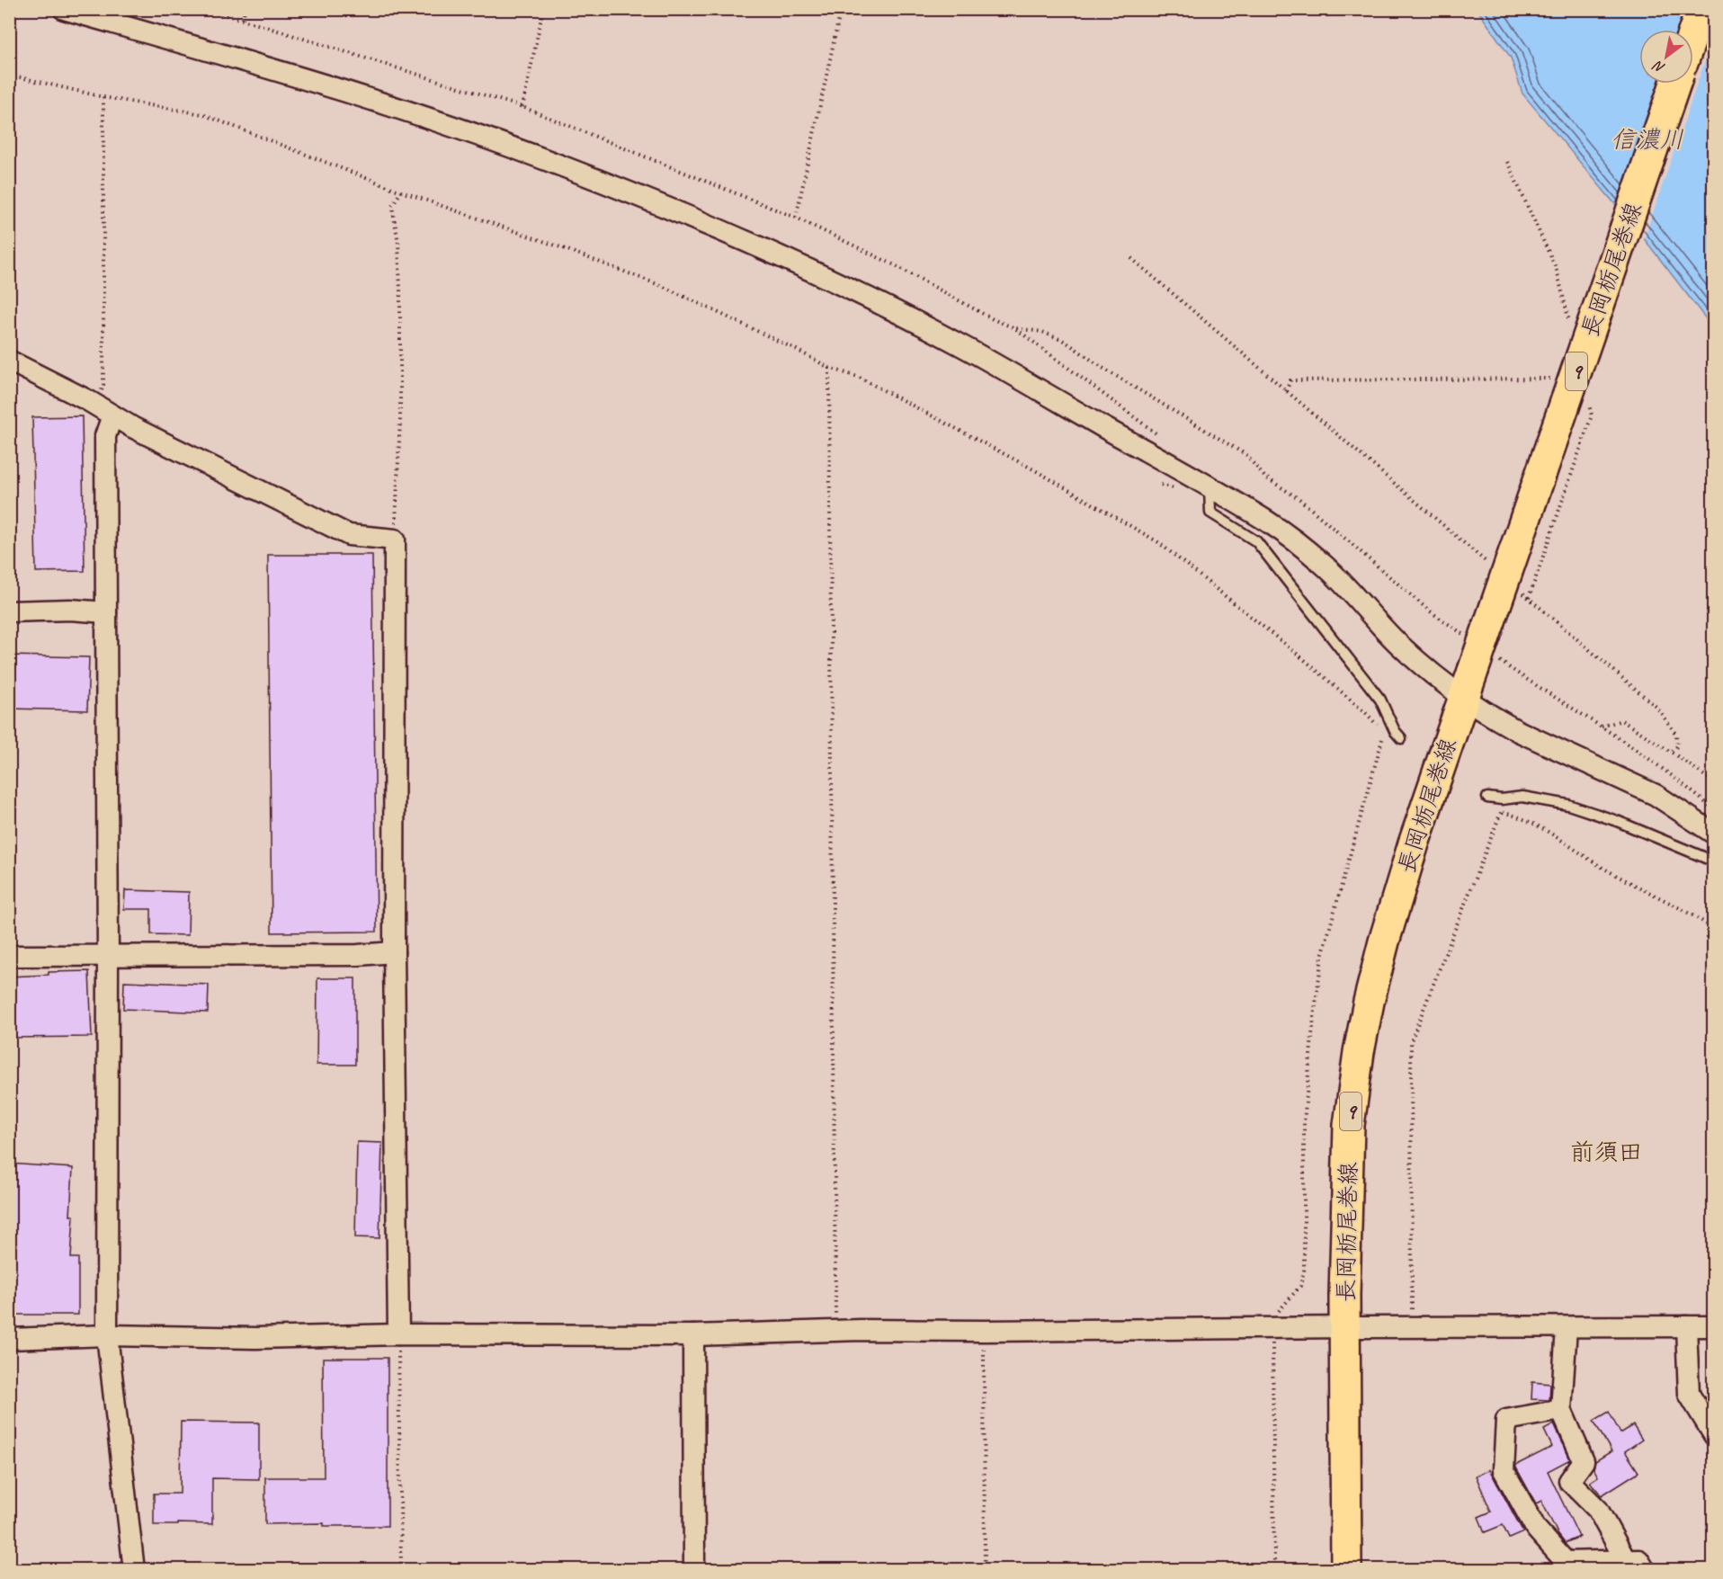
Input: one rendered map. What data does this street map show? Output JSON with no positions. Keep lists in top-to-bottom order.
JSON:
{
  "streets": {
    "main road": ["長岡栃尾巻線", "9"]
  },
  "districts": ["前須田"],
  "water": ["信濃川"],
  "north": "bottom left"
}
